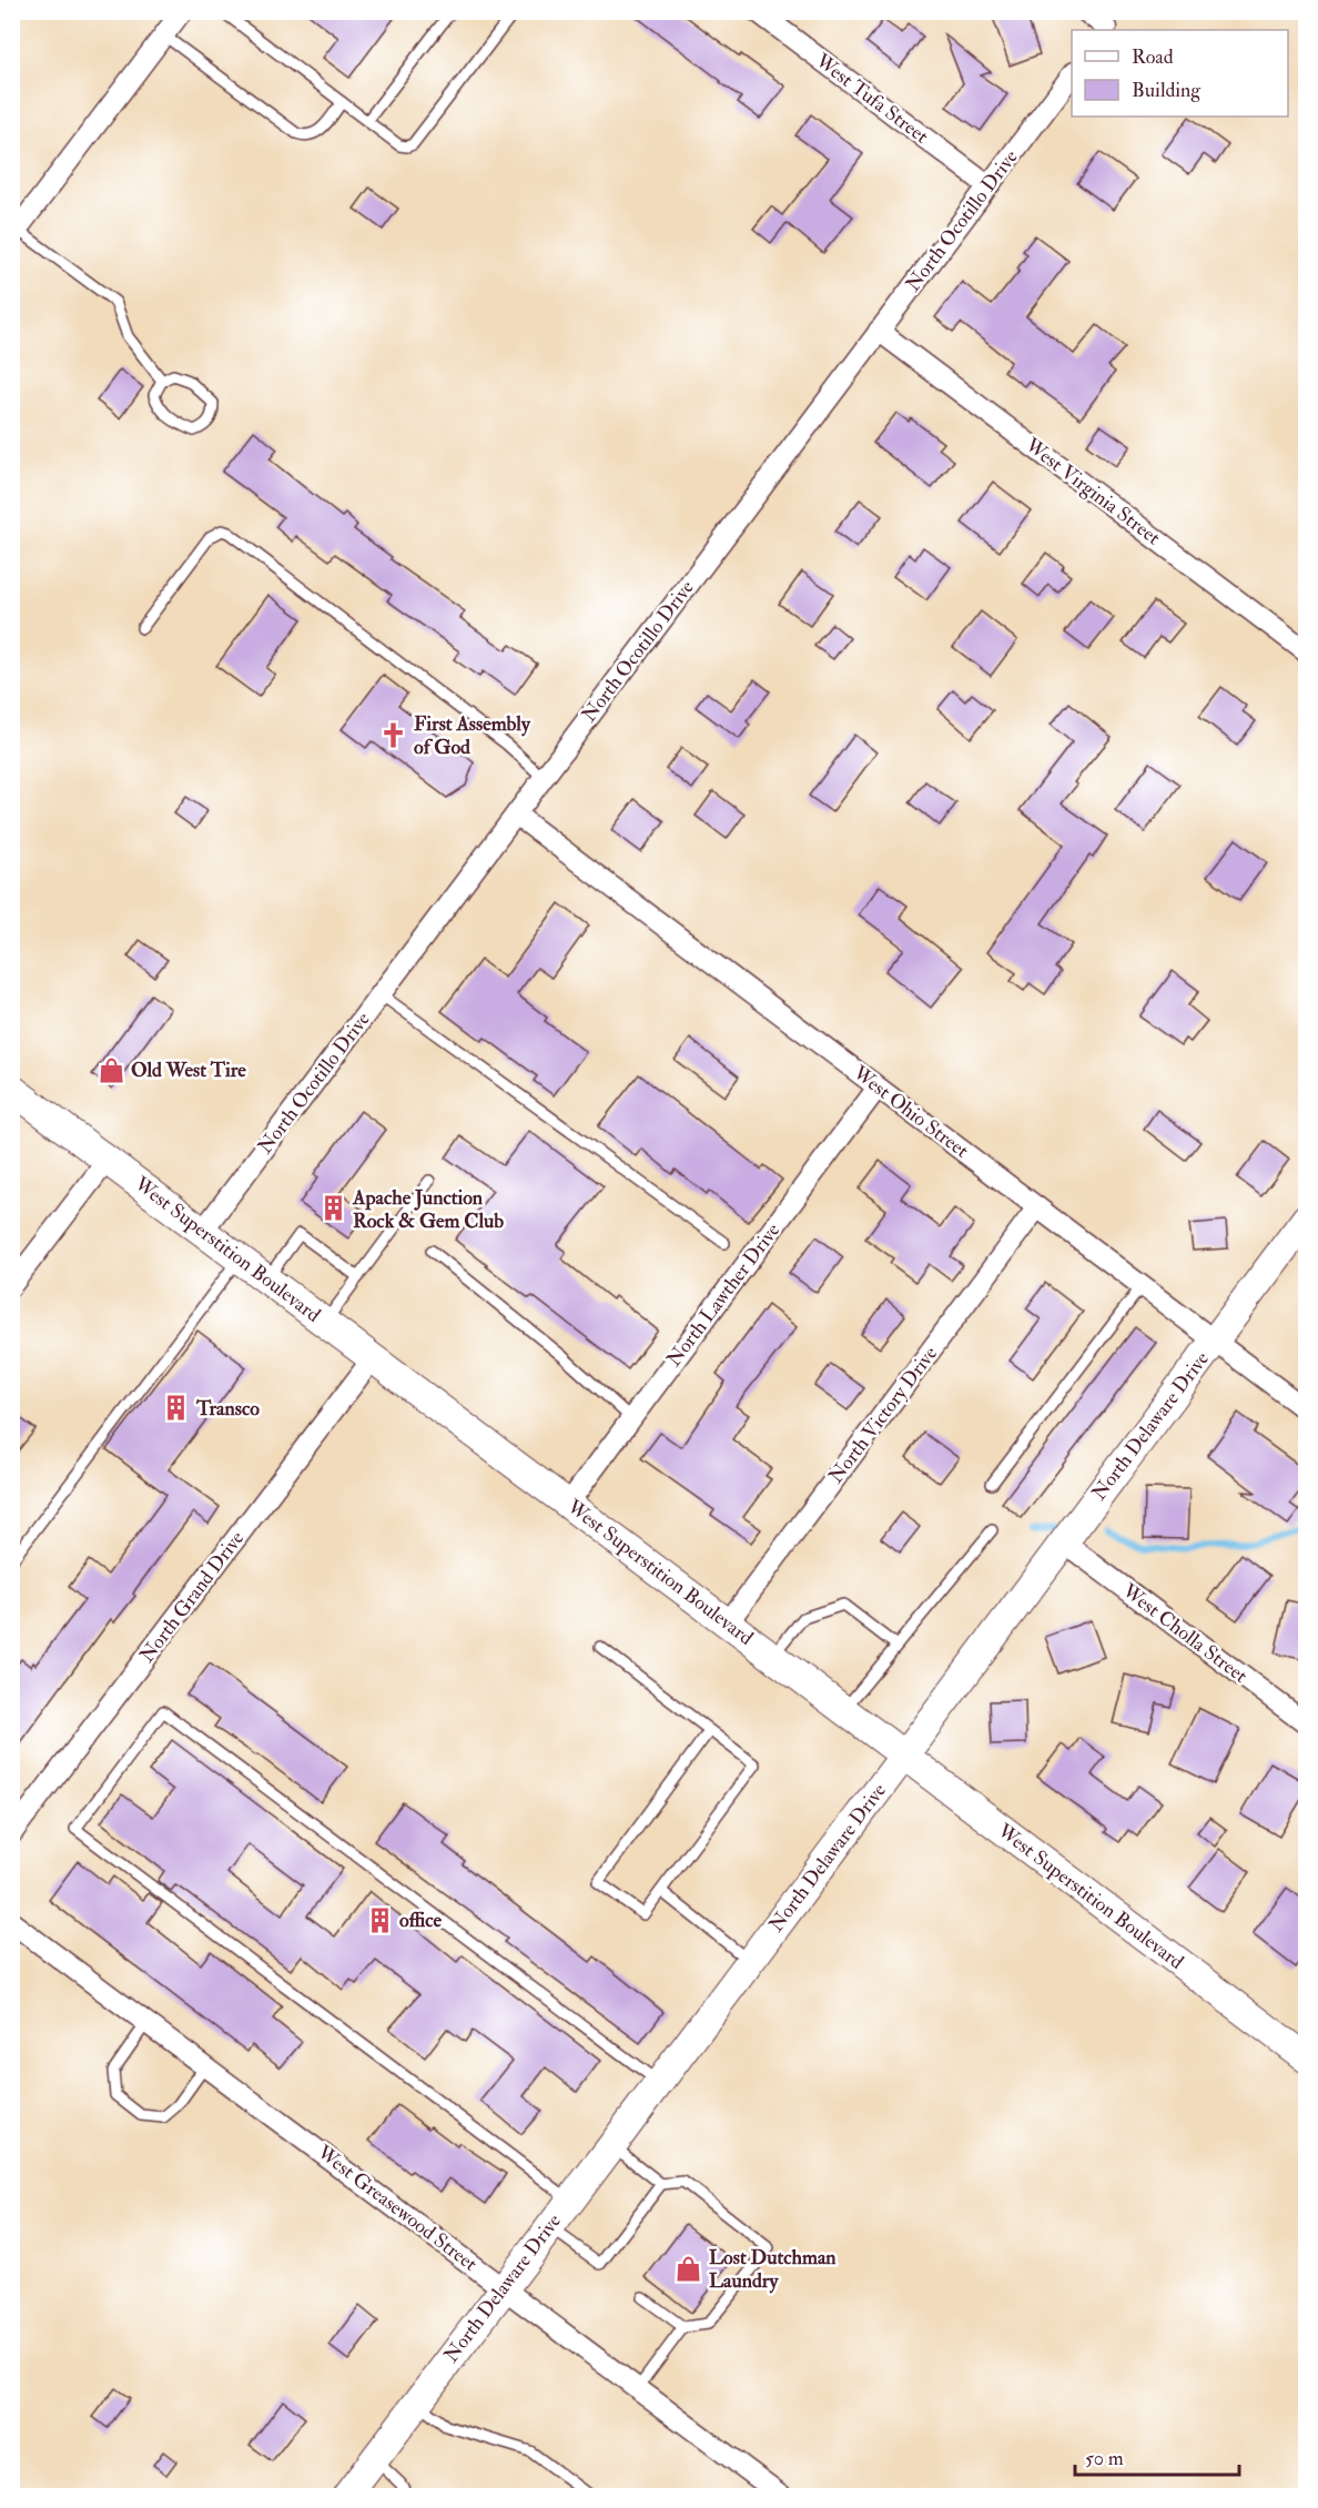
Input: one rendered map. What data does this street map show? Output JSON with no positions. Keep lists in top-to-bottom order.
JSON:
{
  "streets": {
    "main road": ["West Superstition Boulevard", "North Delaware Drive"],
    "street": [
      "West Tufa Street",
      "North Ocotillo Drive",
      "West Virginia Street",
      "West Ohio Street",
      "North Lawther Drive",
      "North Victory Drive",
      "North Grand Drive",
      "West Cholla Street",
      "West Greasewood Street"
    ]
  },
  "crossings": [
    ["West Tufa Street", "North Ocotillo Drive"],
    ["North Ocotillo Drive", "West Virginia Street"],
    ["North Ocotillo Drive", "West Ohio Street"],
    ["North Ocotillo Drive", "West Superstition Boulevard"],
    ["West Ohio Street", "North Lawther Drive"],
    ["West Ohio Street", "North Victory Drive"],
    ["West Ohio Street", "North Delaware Drive"],
    ["West Superstition Boulevard", "North Lawther Drive"],
    ["West Superstition Boulevard", "North Victory Drive"],
    ["West Superstition Boulevard", "North Delaware Drive"],
    ["West Superstition Boulevard", "North Grand Drive"],
    ["North Delaware Drive", "West Cholla Street"],
    ["North Delaware Drive", "West Greasewood Street"]
  ],
  "places": {
    "church": ["First Assembly of God"],
    "shop": ["Old West Tire", "Lost Dutchman Laundry"],
    "building": ["Apache Junction Rock & Gem Club", "Transco", "office"]
  },
  "legend": ["Road", "Building"],
  "scale_bar": "50 m"
}
